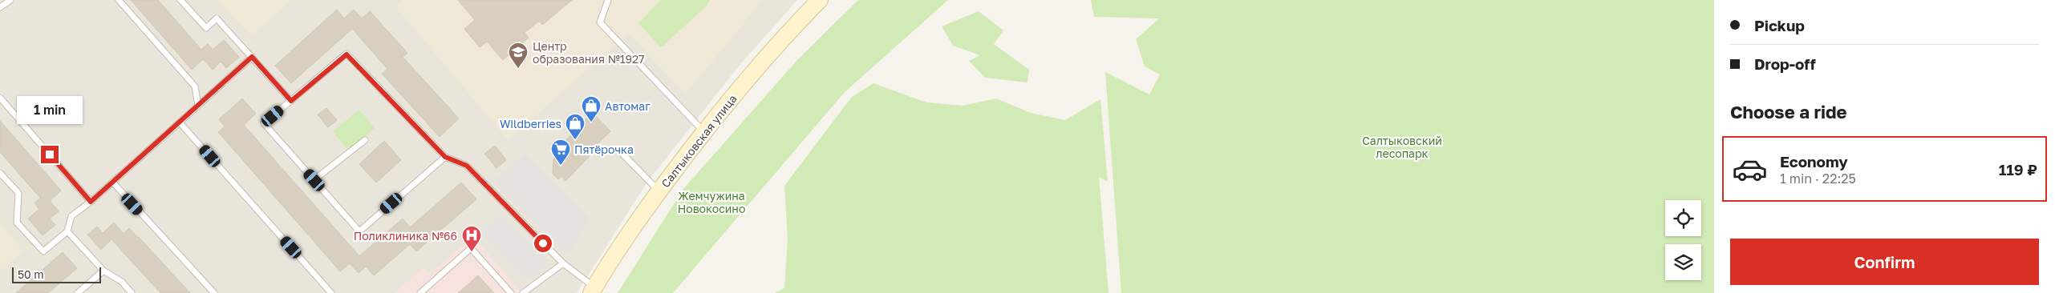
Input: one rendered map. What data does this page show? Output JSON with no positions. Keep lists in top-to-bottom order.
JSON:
{
  "streets": {
    "street": ["Салтыковская улица"]
  },
  "parks": ["Салтыковский лесопарк", "Жемчужина Новокосино"],
  "places": {
    "school or university": ["Центр образования №1927"],
    "shop": ["Автомаг", "Wildberries"],
    "supermarket": ["Пятёрочка"],
    "hospital": ["Поликлиника №66"]
  },
  "scale_bar": "50 m",
  "page": {
    "banner": ["Pickup", "Drop-off"],
    "heading": "Choose a ride",
    "bubble": "1 min",
    "list": [
      {
        "name": "Economy",
        "note": "1 min · 22:25",
        "value": "119 ₽"
      }
    ],
    "buttons": "Confirm",
    "scale": "50 m"
  }
}
